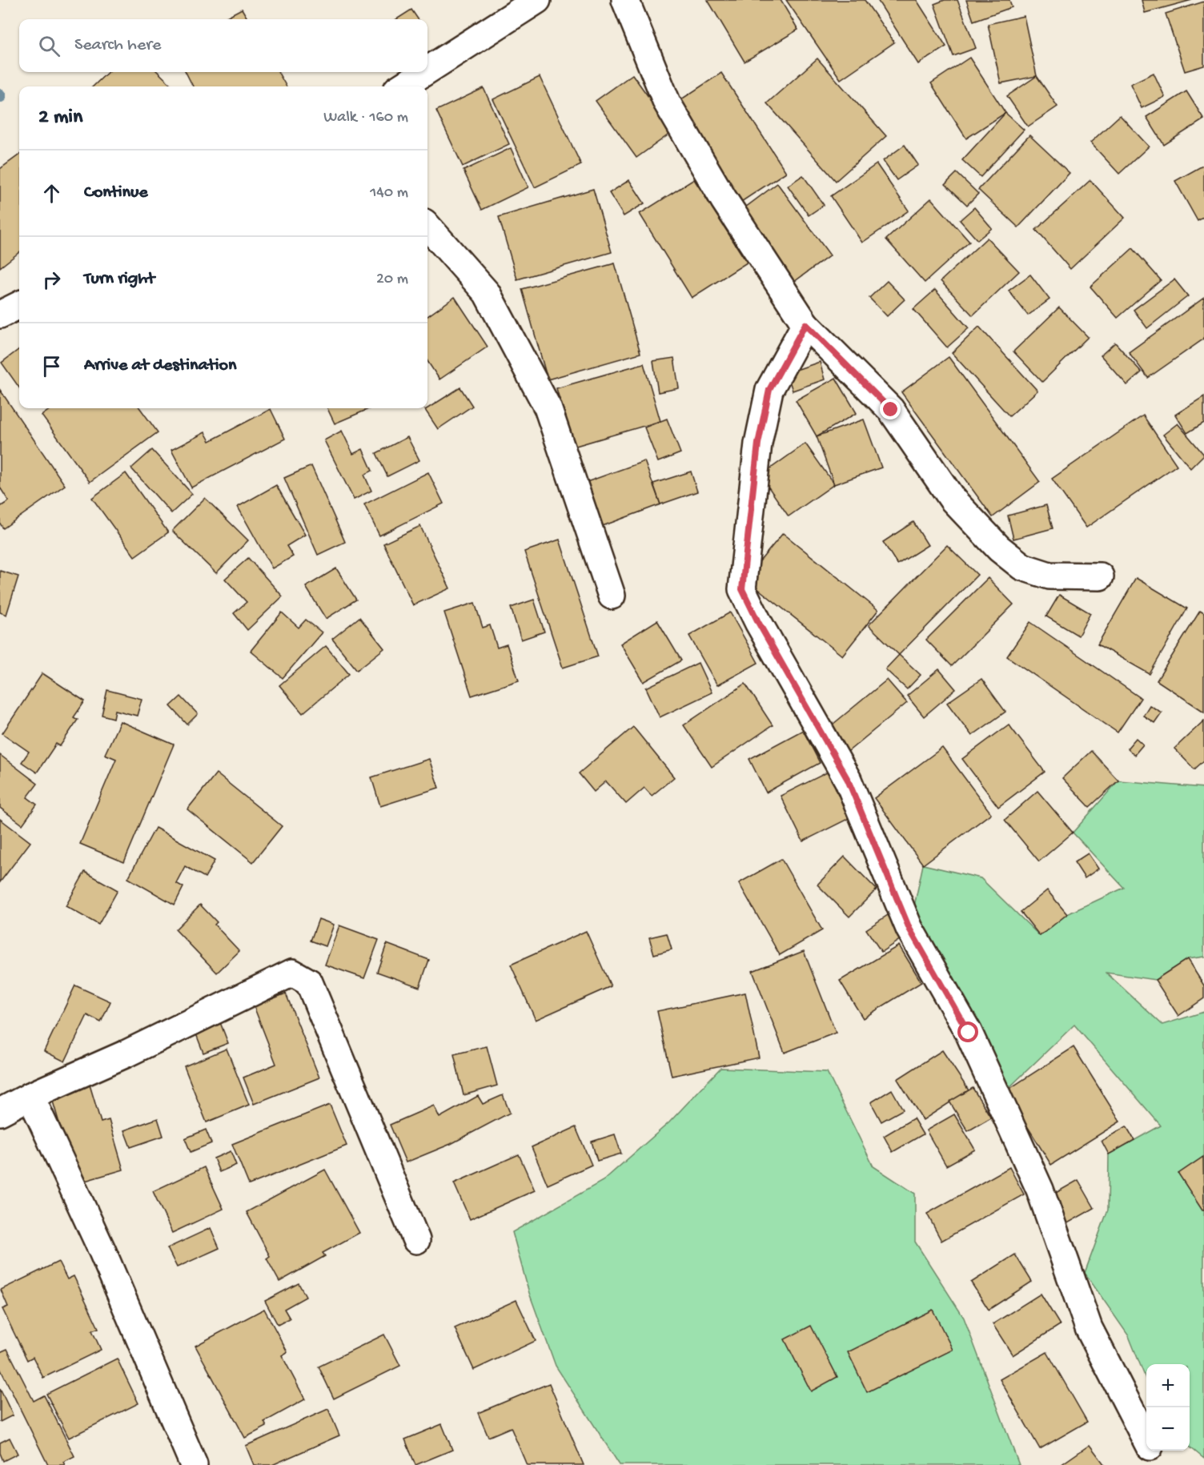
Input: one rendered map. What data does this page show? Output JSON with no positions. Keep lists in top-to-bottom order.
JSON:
{
  "page": {
    "search": "Search here",
    "heading": ["2 min", "Walk · 160 m"],
    "list": [
      ["Continue", "140 m"],
      ["Turn right", "20 m"],
      "Arrive at destination"
    ],
    "map_buttons": ["+", "−"]
  }
}
